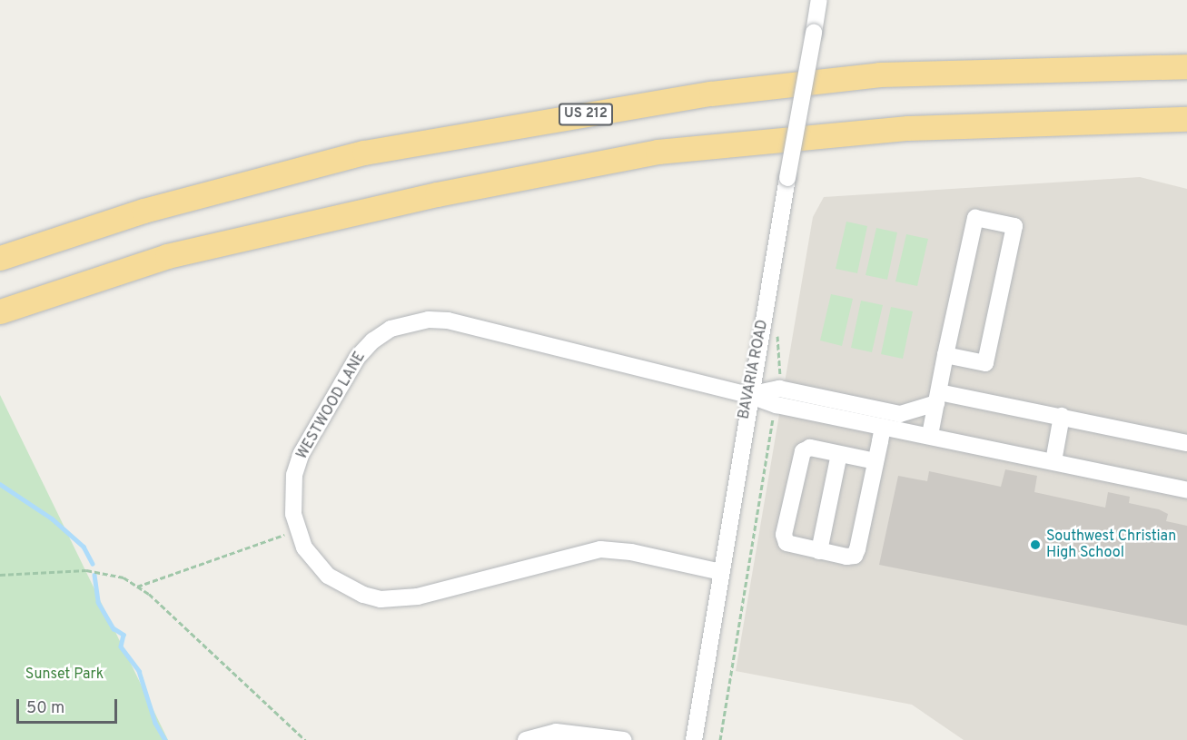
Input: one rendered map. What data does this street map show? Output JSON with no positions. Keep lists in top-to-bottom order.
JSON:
{
  "streets": {
    "highway": ["US 212"],
    "street": ["BAVARIA ROAD", "WESTWOOD LANE"]
  },
  "crossings": [
    ["BAVARIA ROAD", "WESTWOOD LANE"]
  ],
  "parks": ["Sunset Park"],
  "places": ["Southwest Christian High School"],
  "scale_bar": "50 m"
}
